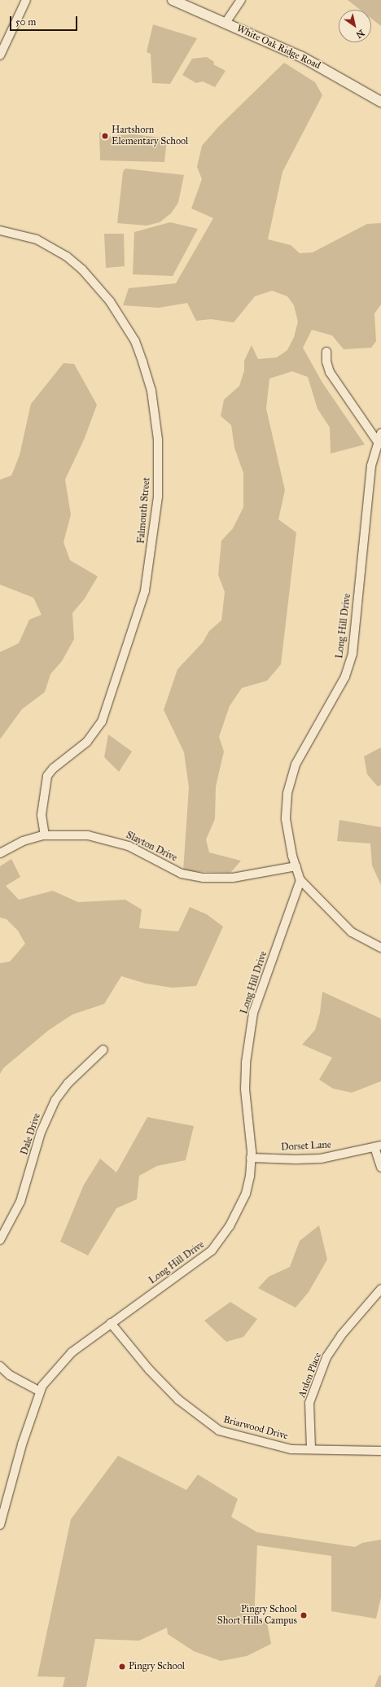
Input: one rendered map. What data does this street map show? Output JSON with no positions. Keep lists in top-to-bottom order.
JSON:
{
  "streets": {
    "street": [
      "White Oak Ridge Road",
      "Falmouth Street",
      "Long Hill Drive",
      "Slayton Drive",
      "Dale Drive",
      "Dorset Lane",
      "Arden Place",
      "Briarwood Drive"
    ]
  },
  "crossings": [
    ["Falmouth Street", "Slayton Drive"],
    ["Long Hill Drive", "Slayton Drive"],
    ["Long Hill Drive", "Dorset Lane"],
    ["Long Hill Drive", "Briarwood Drive"],
    ["Arden Place", "Briarwood Drive"]
  ],
  "places": ["Hartshorn Elementary School", "Pingry School Short Hills Campus", "Pingry School"],
  "scale_bar": "50 m",
  "north": "bottom right"
}
